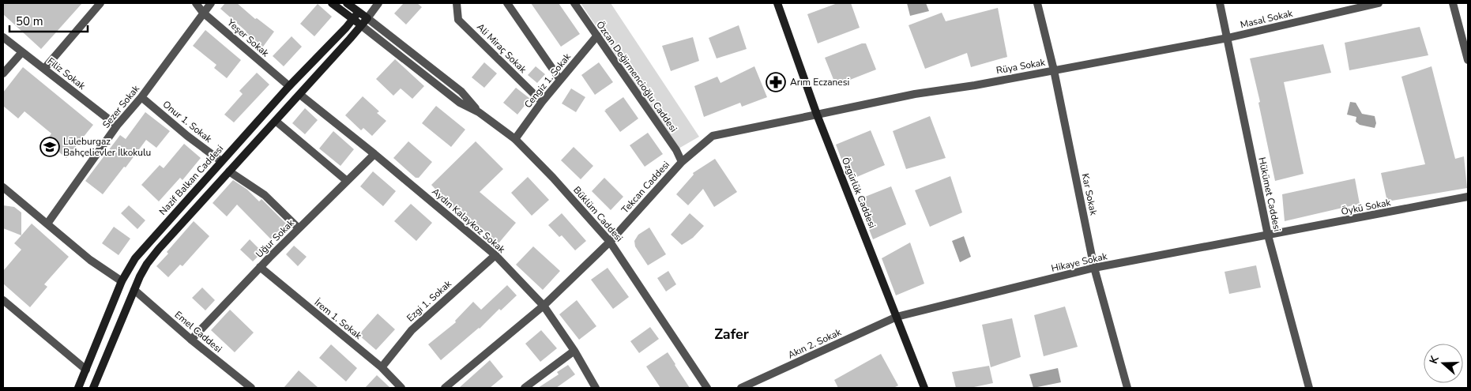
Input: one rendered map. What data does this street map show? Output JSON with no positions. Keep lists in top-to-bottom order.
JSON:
{
  "streets": {
    "main road": ["Nazif Balkan Caddesi", "Özgürlük Caddesi", "Büklüm Caddesi"],
    "street": [
      "Masal Sokak",
      "Yeşer Sokak",
      "Ali Miraç Sokak",
      "Rüya Sokak",
      "Filiz Sokak",
      "Özcan Değirmencioğlu Caddesi",
      "Cengiz 1. Sokak",
      "Sezer Sokak",
      "Onur 1. Sokak",
      "Tekcan Caddesi",
      "Kar Sokak",
      "Hükümet Caddesi",
      "Öykü Sokak",
      "Aydın Kalaykoz Sokak",
      "Uğur Sokak",
      "Hikaye Sokak",
      "Ezgi 1. Sokak",
      "İrem 1. Sokak",
      "Emel Caddesi",
      "Akın 2. Sokak"
    ]
  },
  "crossings": [
    ["Masal Sokak", "Rüya Sokak"],
    ["Masal Sokak", "Hükümet Caddesi"],
    ["Yeşer Sokak", "Sezer Sokak"],
    ["Yeşer Sokak", "Nazif Balkan Caddesi"],
    ["Ali Miraç Sokak", "Cengiz 1. Sokak"],
    ["Rüya Sokak", "Tekcan Caddesi"],
    ["Rüya Sokak", "Özgürlük Caddesi"],
    ["Rüya Sokak", "Kar Sokak"],
    ["Rüya Sokak", "Hükümet Caddesi"],
    ["Filiz Sokak", "Sezer Sokak"],
    ["Özcan Değirmencioğlu Caddesi", "Cengiz 1. Sokak"],
    ["Özcan Değirmencioğlu Caddesi", "Tekcan Caddesi"],
    ["Cengiz 1. Sokak", "Büklüm Caddesi"],
    ["Sezer Sokak", "Onur 1. Sokak"],
    ["Onur 1. Sokak", "Nazif Balkan Caddesi"],
    ["Nazif Balkan Caddesi", "Büklüm Caddesi"],
    ["Tekcan Caddesi", "Özgürlük Caddesi"],
    ["Tekcan Caddesi", "Büklüm Caddesi"],
    ["Tekcan Caddesi", "Aydın Kalaykoz Sokak"],
    ["Özgürlük Caddesi", "Hikaye Sokak"],
    ["Özgürlük Caddesi", "Akın 2. Sokak"],
    ["Kar Sokak", "Hikaye Sokak"],
    ["Hükümet Caddesi", "Öykü Sokak"],
    ["Hükümet Caddesi", "Hikaye Sokak"],
    ["Öykü Sokak", "Hikaye Sokak"],
    ["Aydın Kalaykoz Sokak", "Uğur Sokak"],
    ["Aydın Kalaykoz Sokak", "Ezgi 1. Sokak"],
    ["Uğur Sokak", "İrem 1. Sokak"],
    ["Uğur Sokak", "Emel Caddesi"],
    ["Hikaye Sokak", "Akın 2. Sokak"],
    ["Ezgi 1. Sokak", "İrem 1. Sokak"]
  ],
  "districts": ["Zafer"],
  "places": {
    "pharmacy": ["Arım Eczanesi"],
    "school or university": ["Lüleburgaz Bahçelievler İlkokulu"]
  },
  "scale_bar": "50 m",
  "north": "left"
}
